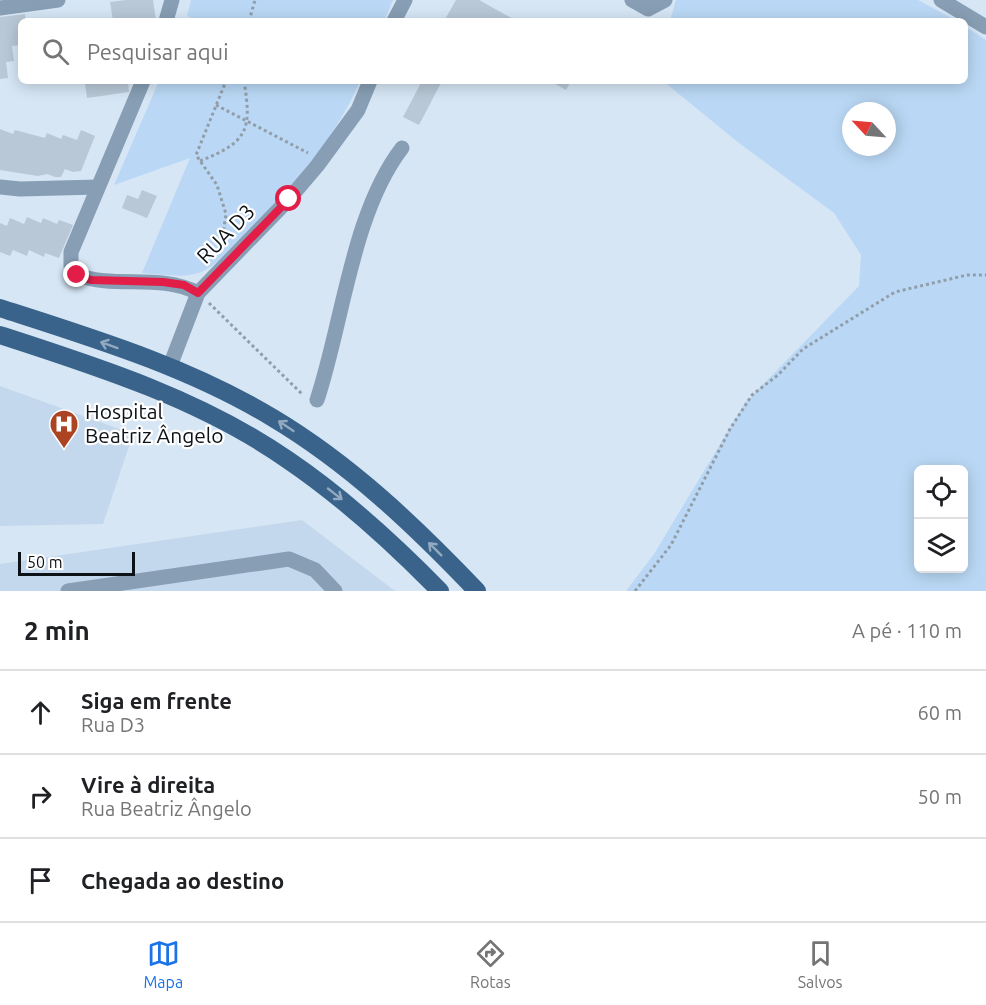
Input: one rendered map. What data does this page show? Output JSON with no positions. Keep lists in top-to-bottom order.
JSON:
{
  "streets": {
    "street": ["RUA D3"]
  },
  "places": {
    "hospital": ["Hospital Beatriz Ângelo"]
  },
  "scale_bar": "50 m",
  "north": "top left",
  "page": {
    "search": "Pesquisar aqui",
    "scale": "50 m",
    "heading": ["2 min", "A pé · 110 m"],
    "list": [
      ["Siga em frente", "Rua D3", "60 m"],
      ["Vire à direita", "Rua Beatriz Ângelo", "50 m"],
      "Chegada ao destino"
    ],
    "nav": ["Mapa", "Rotas", "Salvos"]
  }
}
